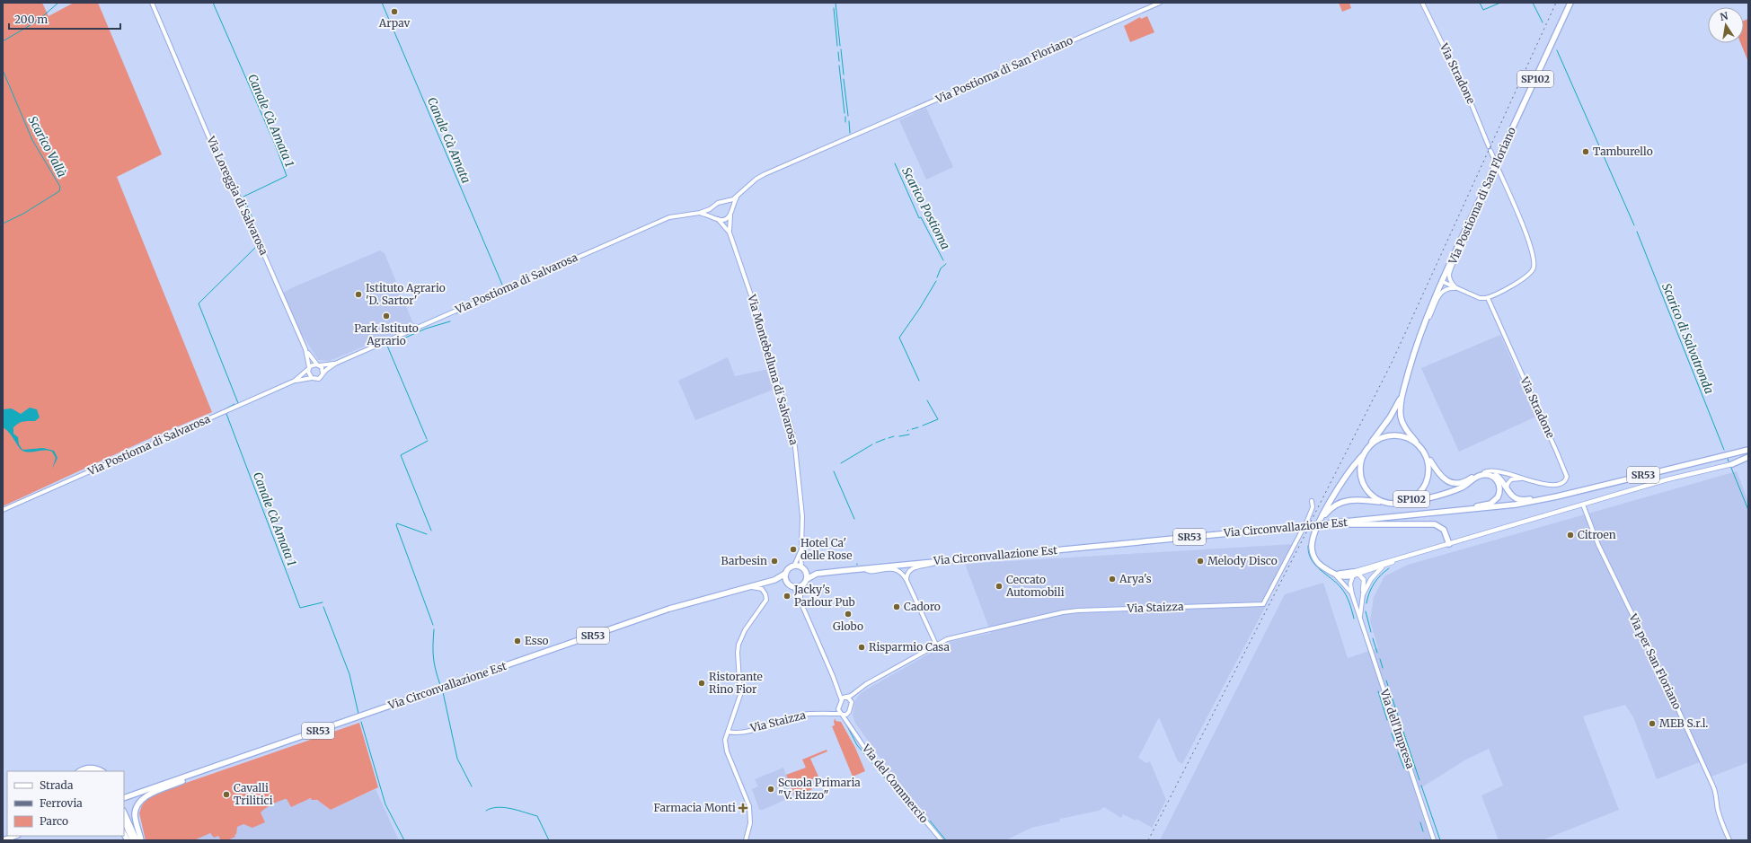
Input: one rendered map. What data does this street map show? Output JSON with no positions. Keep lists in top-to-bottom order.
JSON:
{
  "streets": {
    "main road": [
      "Via Postioma di San Floriano",
      "SP102",
      "SR53",
      "Via Circonvallazione Est"
    ],
    "street": [
      "Via Stradone",
      "Via Loreggia di Salvarosa",
      "Via Postioma di Salvarosa",
      "Via Montebelluna di Salvarosa",
      "Via Staizza",
      "Via per San Floriano",
      "Via dell'Impresa",
      "Via del Commercio"
    ]
  },
  "crossings": [
    ["Via Postioma di San Floriano", "Via Stradone"],
    ["Via Postioma di San Floriano", "SP102"],
    ["Via Postioma di San Floriano", "Via Postioma di Salvarosa"],
    ["Via Loreggia di Salvarosa", "Via Postioma di Salvarosa"],
    ["Via Postioma di Salvarosa", "Via Montebelluna di Salvarosa"],
    ["Via Staizza", "Via del Commercio"]
  ],
  "water": [
    "Canale Cà Amata 1",
    "Canale Cà Amata",
    "Scarico Vallà",
    "Scarico Postioma",
    "Scarico di Salvatronda"
  ],
  "places": {
    "other": [
      "Arpav",
      "Tamburello",
      "Istituto Agrario 'D. Sartor'",
      "Park Istituto Agrario",
      "Citroen",
      "Hotel Ca' delle Rose",
      "Barbesin",
      "Melody Disco",
      "Arya's",
      "Ceccato Automobili",
      "Jacky's Parlour Pub",
      "Cadoro",
      "Globo",
      "Esso",
      "Risparmio Casa",
      "Ristorante Rino Fior",
      "MEB S.r.l.",
      "Scuola Primaria \"V. Rizzo\"",
      "Cavalli Trilitici"
    ],
    "health": ["Farmacia Monti"]
  },
  "legend": ["Strada", "Ferrovia", "Parco"],
  "scale_bar": "200 m",
  "north": "top"
}
